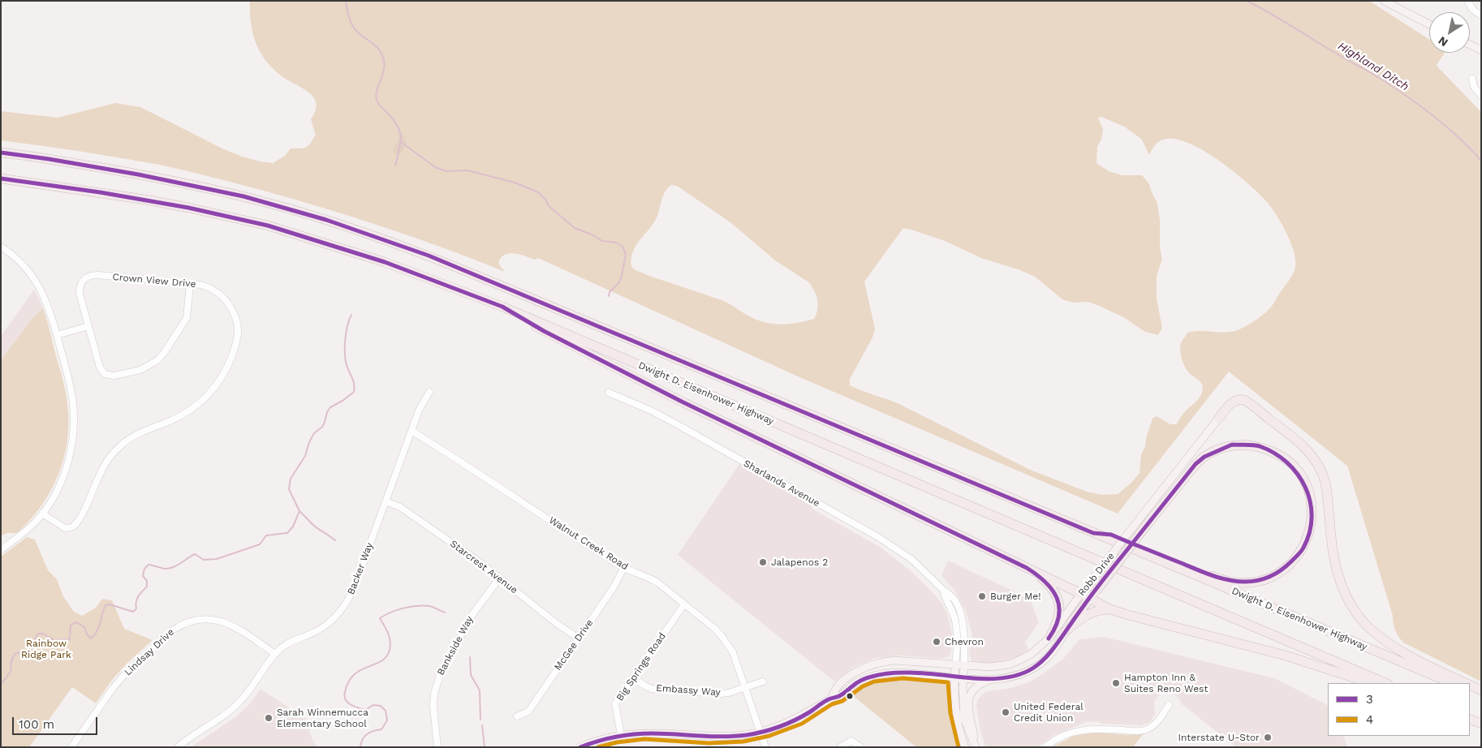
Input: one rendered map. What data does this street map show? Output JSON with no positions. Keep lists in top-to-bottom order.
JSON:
{
  "streets": {
    "highway": ["Dwight D. Eisenhower Highway"],
    "main road": ["Sharlands Avenue", "Robb Drive"],
    "street": [
      "Crown View Drive",
      "Walnut Creek Road",
      "Starcrest Avenue",
      "Backer Way",
      "McGee Drive",
      "Bankside Way",
      "Lindsay Drive",
      "Big Springs Road",
      "Embassy Way"
    ]
  },
  "crossings": [
    ["Sharlands Avenue", "Robb Drive"],
    ["Walnut Creek Road", "Backer Way"],
    ["Walnut Creek Road", "Robb Drive"],
    ["Walnut Creek Road", "McGee Drive"],
    ["Walnut Creek Road", "Big Springs Road"],
    ["Walnut Creek Road", "Embassy Way"],
    ["Starcrest Avenue", "Backer Way"],
    ["Starcrest Avenue", "McGee Drive"],
    ["Starcrest Avenue", "Bankside Way"],
    ["Backer Way", "Lindsay Drive"],
    ["Robb Drive", "Big Springs Road"],
    ["Big Springs Road", "Embassy Way"]
  ],
  "water": ["Highland Ditch"],
  "parks": ["Rainbow Ridge Park"],
  "places": [
    "Jalapenos 2",
    "Burger Me!",
    "Chevron",
    "Hampton Inn & Suites Reno West",
    "United Federal Credit Union",
    "Sarah Winnemucca Elementary School",
    "Interstate U-Stor"
  ],
  "lines": ["transit line 3", "transit line 4"],
  "legend": ["3", "4"],
  "scale_bar": "100 m",
  "north": "bottom left"
}
